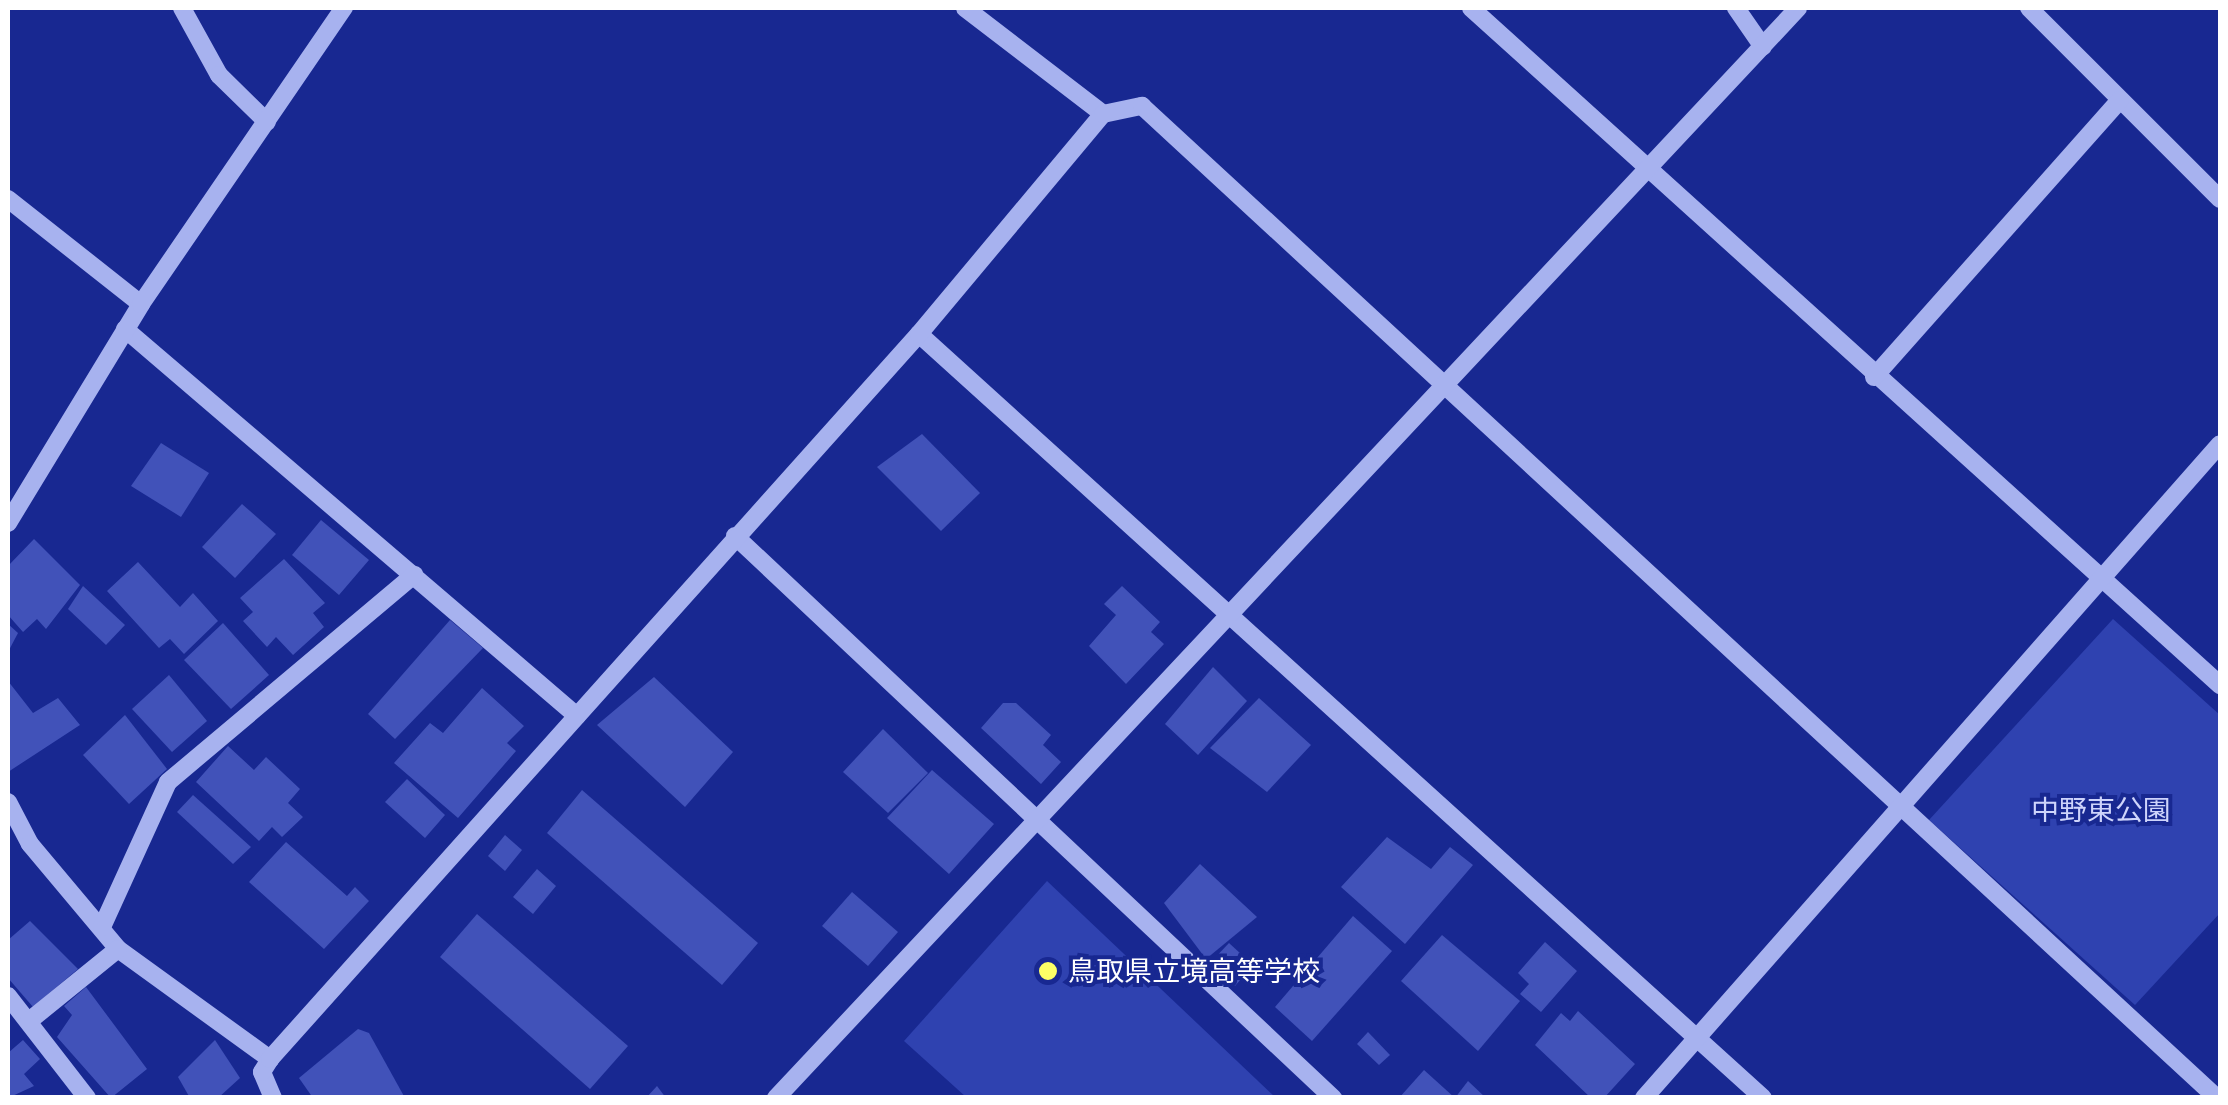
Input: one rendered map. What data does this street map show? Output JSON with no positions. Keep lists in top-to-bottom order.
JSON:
{
  "parks": ["中野東公園"],
  "places": ["鳥取県立境高等学校"]
}
